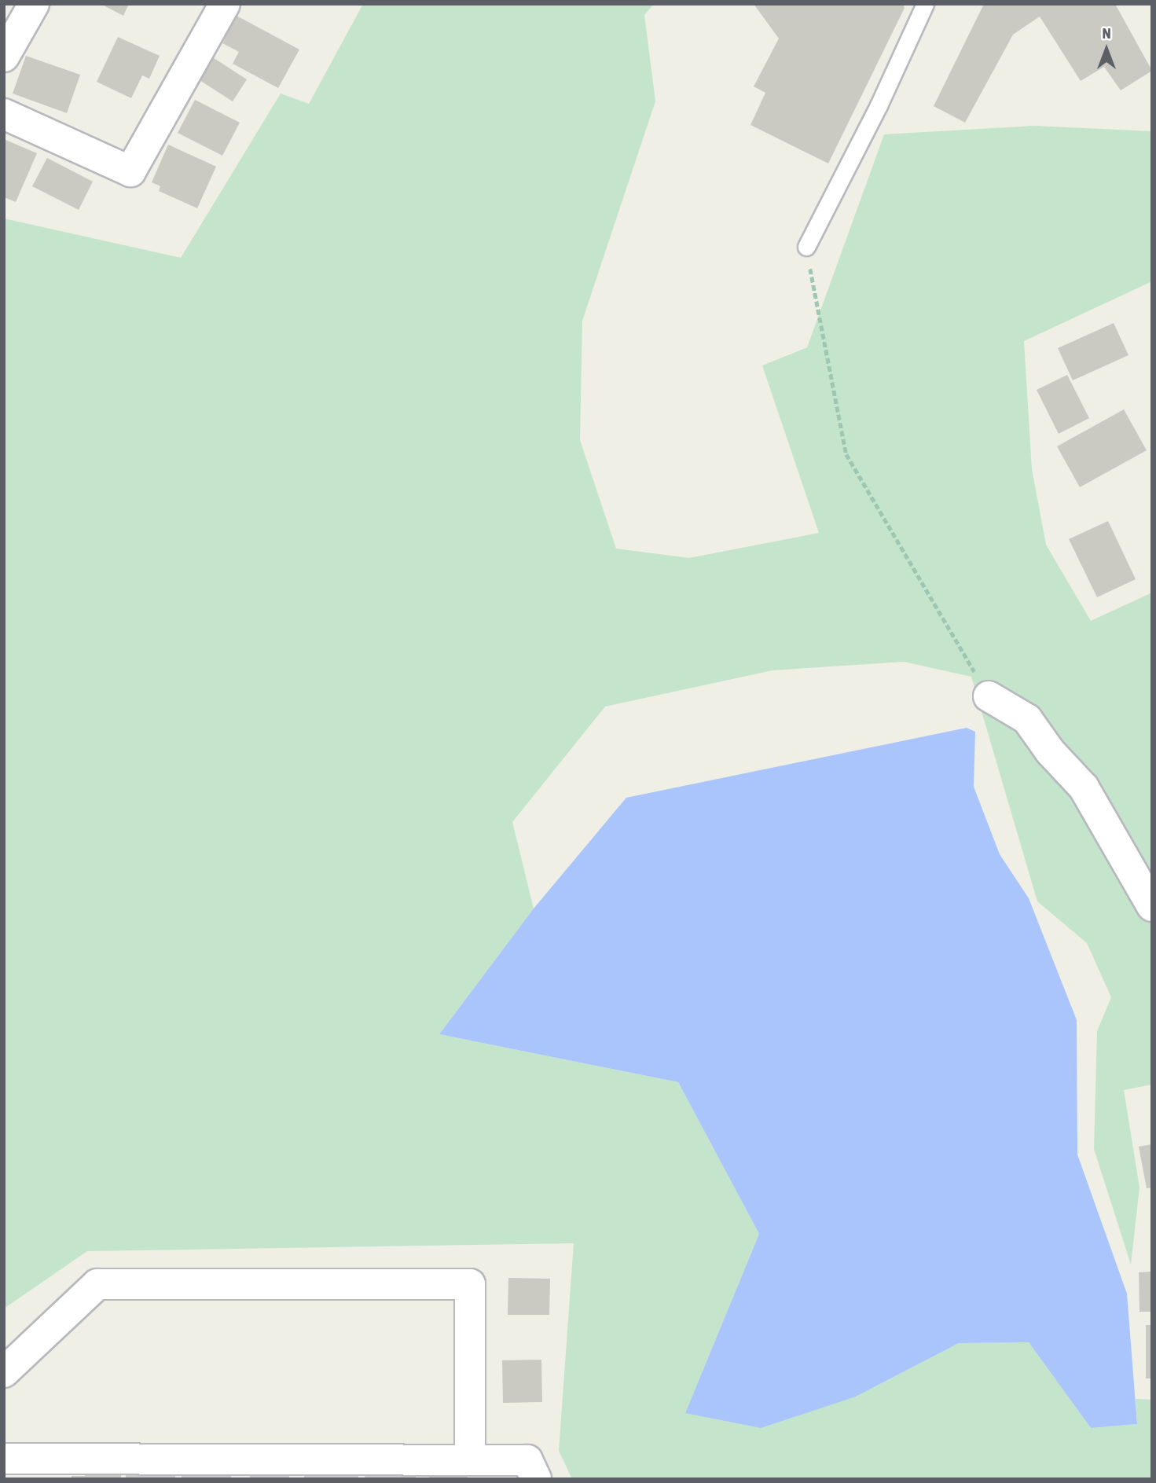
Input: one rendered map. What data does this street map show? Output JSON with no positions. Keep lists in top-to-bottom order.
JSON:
{
  "north": "top"
}
